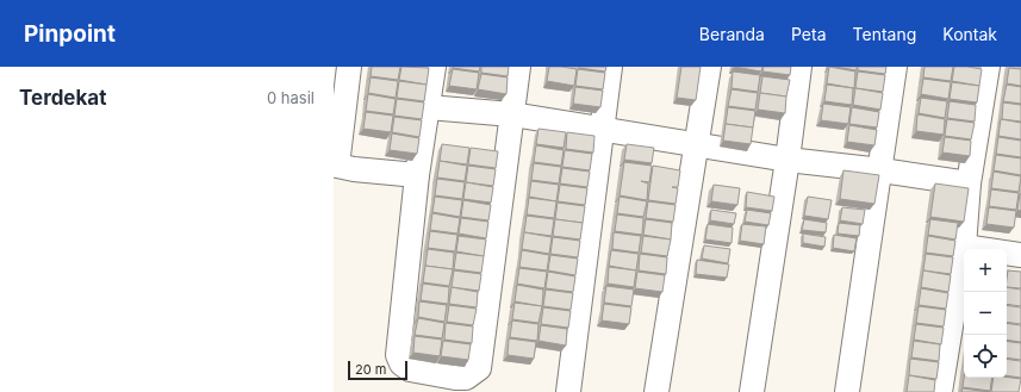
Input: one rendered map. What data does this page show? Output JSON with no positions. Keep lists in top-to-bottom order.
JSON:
{
  "scale_bar": "20 m",
  "page": {
    "header": "Pinpoint",
    "nav": [
      "Beranda",
      "Peta",
      "Tentang",
      "Kontak"
    ],
    "heading": ["Terdekat", "0 hasil"],
    "map_buttons": ["+", "−"],
    "scale": "20 m"
  }
}
